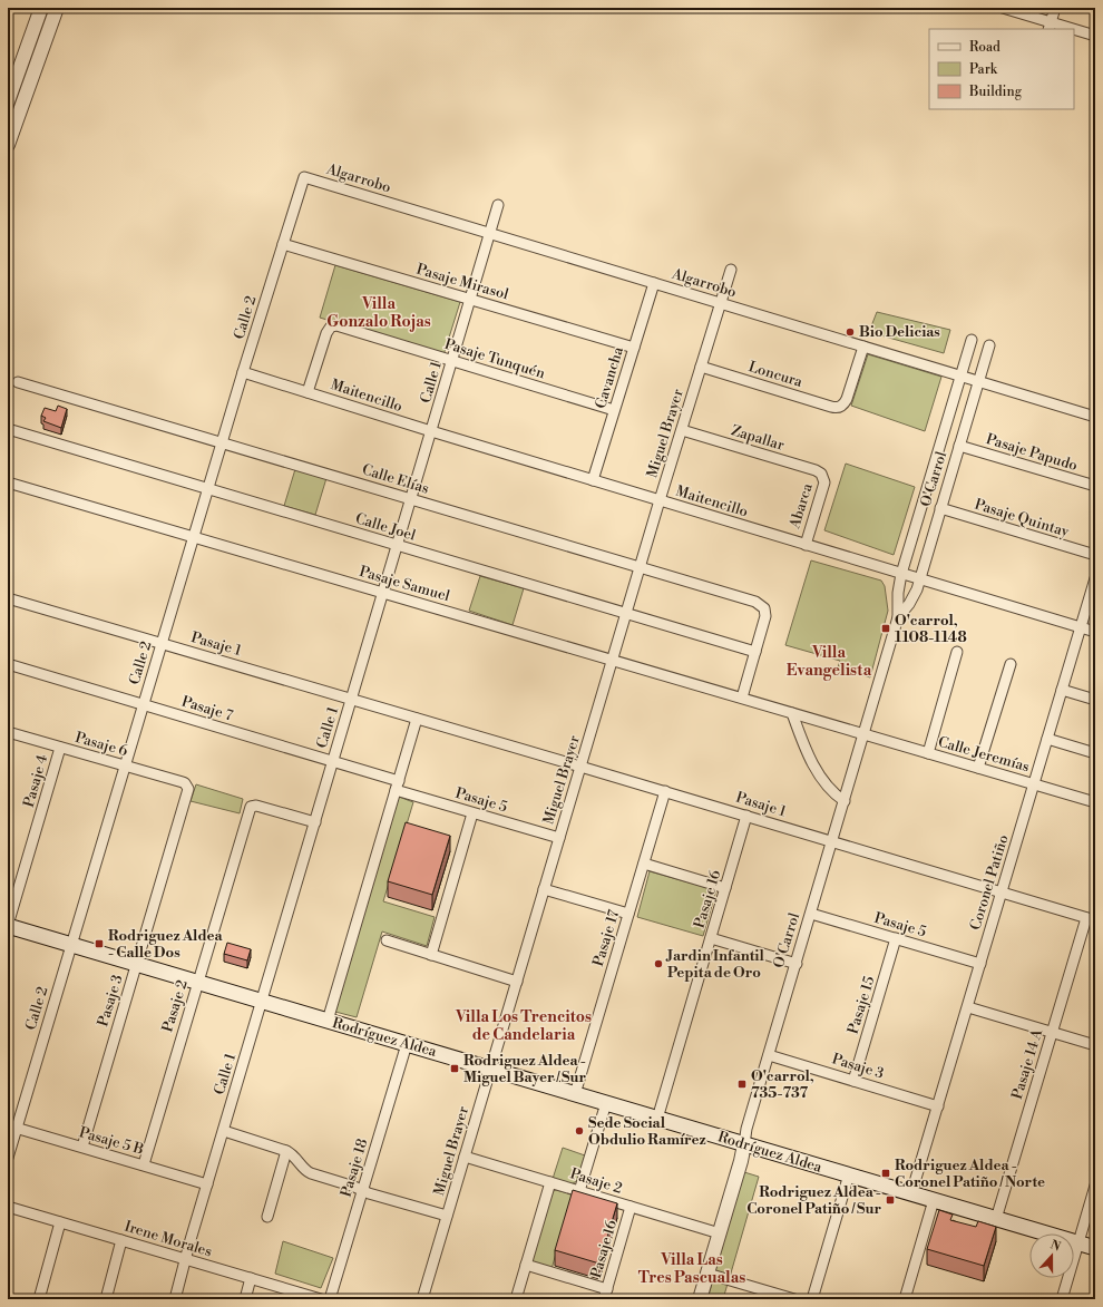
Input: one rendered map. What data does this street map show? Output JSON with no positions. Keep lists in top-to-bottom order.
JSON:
{
  "streets": {
    "main road": ["Rodríguez Aldea"],
    "street": [
      "Algarrobo",
      "Pasaje Mirasol",
      "Calle 2",
      "Pasaje Tunquén",
      "Loncura",
      "Cavancha",
      "Calle 1",
      "Maitencillo",
      "Miguel Brayer",
      "Zapallar",
      "Pasaje Papudo",
      "Calle Elías",
      "O'Carrol",
      "Abarca",
      "Pasaje Quintay",
      "Calle Joel",
      "Pasaje Samuel",
      "Pasaje 1",
      "Pasaje 7",
      "Pasaje 6",
      "Calle Jeremías",
      "Pasaje 4",
      "Pasaje 5",
      "Coronel Patiño",
      "Pasaje 16",
      "Pasaje 17",
      "Pasaje 3",
      "Pasaje 15",
      "Pasaje 2",
      "Pasaje 14 A",
      "Pasaje 5 B",
      "Pasaje 18",
      "Irene Morales"
    ]
  },
  "crossings": [
    ["Algarrobo", "Calle 2"],
    ["Algarrobo", "Loncura"],
    ["Algarrobo", "Cavancha"],
    ["Algarrobo", "Calle 1"],
    ["Algarrobo", "Miguel Brayer"],
    ["Algarrobo", "O'Carrol"],
    ["Pasaje Mirasol", "Calle 2"],
    ["Pasaje Mirasol", "Cavancha"],
    ["Pasaje Mirasol", "Calle 1"],
    ["Calle 2", "Maitencillo"],
    ["Calle 2", "Calle Elías"],
    ["Calle 2", "Calle Joel"],
    ["Calle 2", "Pasaje Samuel"],
    ["Calle 2", "Pasaje 1"],
    ["Calle 2", "Pasaje 7"],
    ["Calle 2", "Pasaje 6"],
    ["Calle 2", "Rodríguez Aldea"],
    ["Calle 2", "Pasaje 5 B"],
    ["Pasaje Tunquén", "Cavancha"],
    ["Pasaje Tunquén", "Calle 1"],
    ["Pasaje Tunquén", "Maitencillo"],
    ["Loncura", "Miguel Brayer"],
    ["Cavancha", "Maitencillo"],
    ["Calle 1", "Maitencillo"],
    ["Calle 1", "Calle Elías"],
    ["Calle 1", "Calle Joel"],
    ["Calle 1", "Pasaje Samuel"],
    ["Calle 1", "Pasaje 1"],
    ["Calle 1", "Pasaje 7"],
    ["Calle 1", "Pasaje 2"],
    ["Calle 1", "Rodríguez Aldea"],
    ["Calle 1", "Pasaje 5 B"],
    ["Calle 1", "Irene Morales"],
    ["Maitencillo", "Miguel Brayer"],
    ["Maitencillo", "O'Carrol"],
    ["Maitencillo", "Abarca"],
    ["Maitencillo", "Coronel Patiño"],
    ["Miguel Brayer", "Zapallar"],
    ["Miguel Brayer", "Calle Elías"],
    ["Miguel Brayer", "Calle Joel"],
    ["Miguel Brayer", "Pasaje Samuel"],
    ["Miguel Brayer", "Pasaje 1"],
    ["Miguel Brayer", "Pasaje 5"],
    ["Miguel Brayer", "Pasaje 2"],
    ["Miguel Brayer", "Rodríguez Aldea"],
    ["Zapallar", "Abarca"],
    ["Pasaje Papudo", "O'Carrol"],
    ["Calle Elías", "Calle Joel"],
    ["O'Carrol", "Pasaje Quintay"],
    ["O'Carrol", "Pasaje 1"],
    ["O'Carrol", "Calle Jeremías"],
    ["O'Carrol", "Pasaje 5"],
    ["O'Carrol", "Pasaje 3"],
    ["O'Carrol", "Pasaje 2"],
    ["O'Carrol", "Rodríguez Aldea"],
    ["Pasaje Samuel", "Calle Jeremías"],
    ["Pasaje 1", "Coronel Patiño"],
    ["Pasaje 1", "Pasaje 16"],
    ["Pasaje 1", "Pasaje 17"],
    ["Pasaje 1", "Pasaje 14 A"],
    ["Pasaje 7", "Pasaje 5"],
    ["Pasaje 6", "Pasaje 4"],
    ["Pasaje 6", "Pasaje 3"],
    ["Calle Jeremías", "Coronel Patiño"],
    ["Pasaje 4", "Rodríguez Aldea"],
    ["Pasaje 5", "Coronel Patiño"],
    ["Pasaje 5", "Pasaje 15"],
    ["Coronel Patiño", "Pasaje 3"],
    ["Coronel Patiño", "Rodríguez Aldea"],
    ["Pasaje 16", "Pasaje 2"],
    ["Pasaje 16", "Rodríguez Aldea"],
    ["Pasaje 17", "Rodríguez Aldea"],
    ["Pasaje 3", "Pasaje 15"],
    ["Pasaje 3", "Rodríguez Aldea"],
    ["Pasaje 3", "Pasaje 5 B"],
    ["Pasaje 2", "Rodríguez Aldea"],
    ["Pasaje 2", "Pasaje 5 B"],
    ["Rodríguez Aldea", "Pasaje 14 A"],
    ["Rodríguez Aldea", "Pasaje 18"]
  ],
  "districts": [
    "Villa Gonzalo Rojas",
    "Villa Evangelista",
    "Villa Los Trencitos de Candelaria",
    "Villa Las Tres Pascualas"
  ],
  "places": {
    "other": ["Bio Delicias", "Jardin Infantil Pepita de Oro", "Sede Social Obdulio Ramírez"],
    "transit": [
      "O'carrol, 1108-1148",
      "Rodriguez Aldea - Calle Dos",
      "Rodriguez Aldea - Miguel Bayer / Sur",
      "O'carrol, 735-737",
      "Rodriguez Aldea - Coronel Patiño / Norte",
      "Rodriguez Aldea - Coronel Patiño / Sur"
    ]
  },
  "legend": ["Road", "Park", "Building"],
  "north": "top"
}
